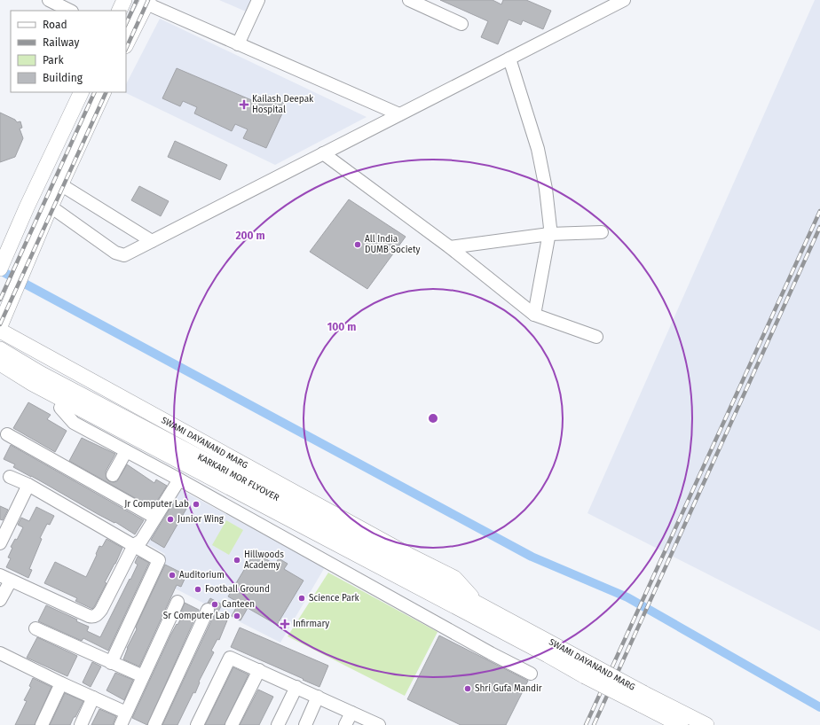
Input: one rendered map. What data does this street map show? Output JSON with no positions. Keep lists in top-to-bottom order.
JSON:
{
  "streets": {
    "main road": ["SWAMI DAYANAND MARG", "KARKARI MOR FLYOVER"]
  },
  "crossings": [
    ["SWAMI DAYANAND MARG", "KARKARI MOR FLYOVER"]
  ],
  "places": {
    "health": ["Kailash Deepak Hospital", "Infirmary"],
    "other": [
      "All India DUMB Society",
      "Jr Computer Lab",
      "Junior Wing",
      "Hillwoods Academy",
      "Auditorium",
      "Football Ground",
      "Science Park",
      "Canteen",
      "Sr Computer Lab",
      "Shri Gufa Mandir"
    ]
  },
  "legend": [
    "Road",
    "Railway",
    "Park",
    "Building"
  ],
  "rings": ["200 m", "100 m"]
}
